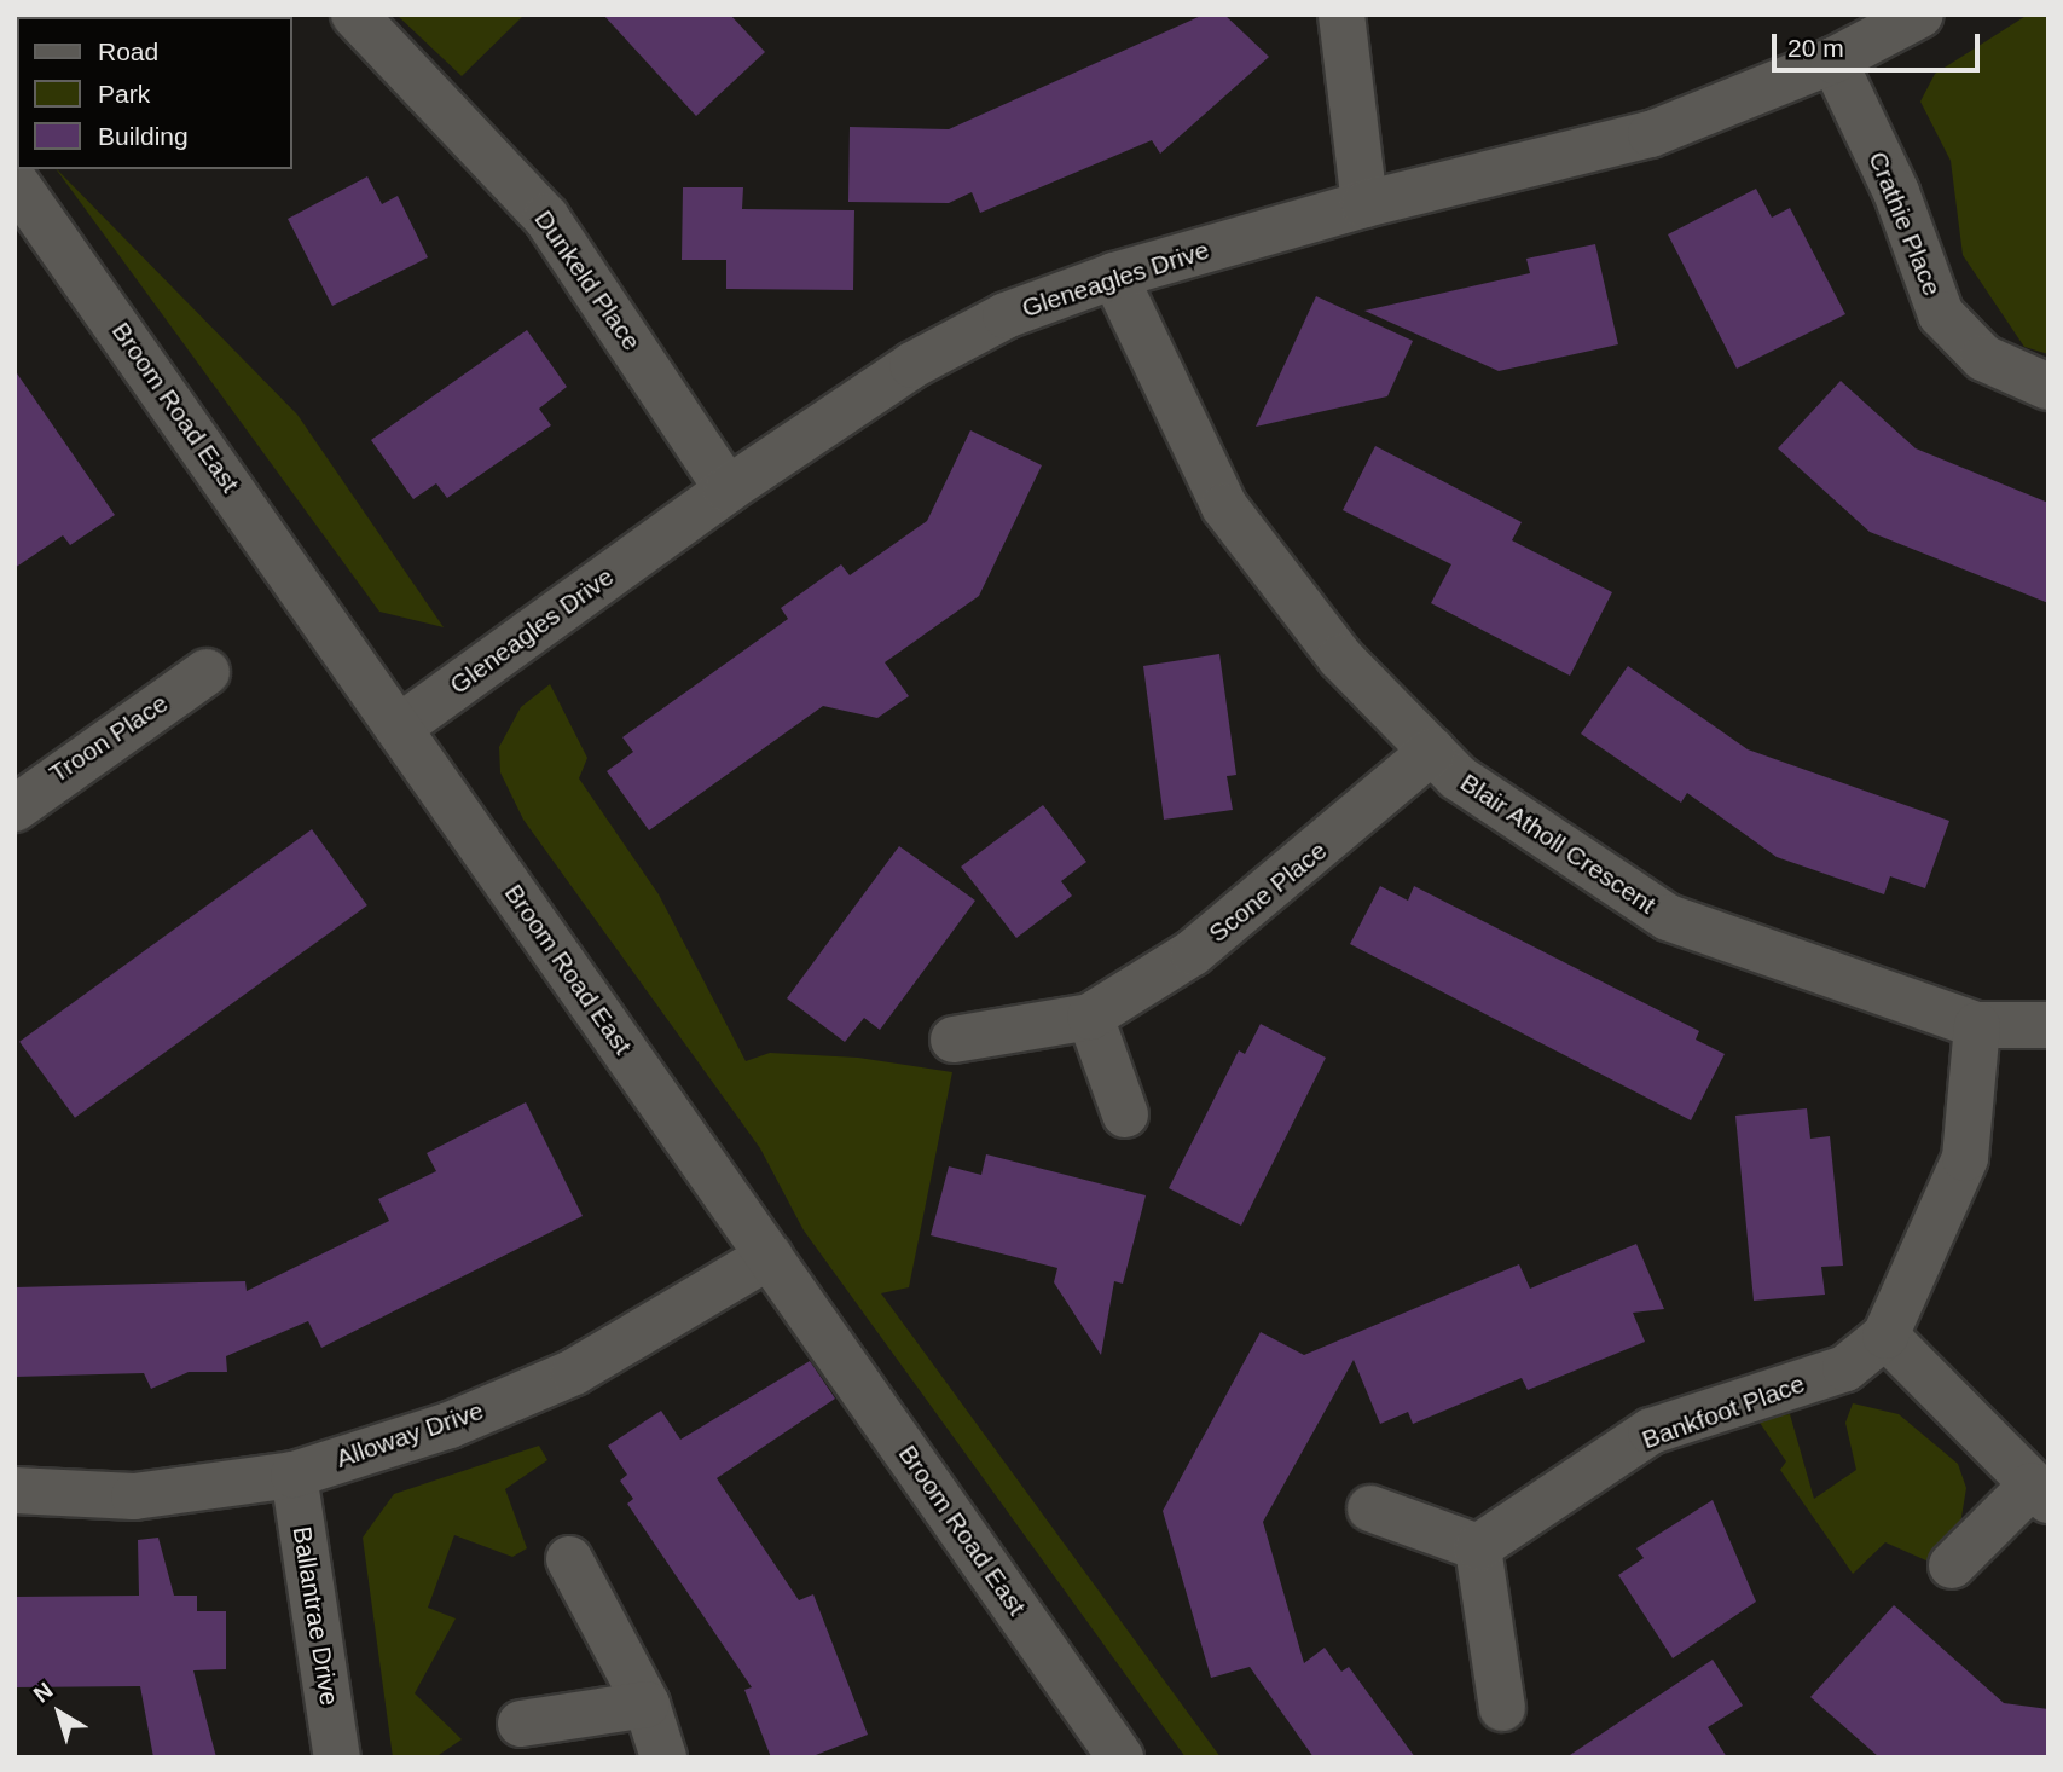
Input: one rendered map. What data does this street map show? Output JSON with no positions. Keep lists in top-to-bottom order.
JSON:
{
  "streets": {
    "street": [
      "Crathie Place",
      "Gleneagles Drive",
      "Dunkeld Place",
      "Broom Road East",
      "Troon Place",
      "Blair Atholl Crescent",
      "Scone Place",
      "Bankfoot Place",
      "Alloway Drive",
      "Ballantrae Drive"
    ]
  },
  "crossings": [
    ["Crathie Place", "Gleneagles Drive"],
    ["Gleneagles Drive", "Dunkeld Place"],
    ["Gleneagles Drive", "Broom Road East"],
    ["Gleneagles Drive", "Blair Atholl Crescent"],
    ["Broom Road East", "Alloway Drive"],
    ["Blair Atholl Crescent", "Scone Place"],
    ["Blair Atholl Crescent", "Bankfoot Place"],
    ["Alloway Drive", "Ballantrae Drive"]
  ],
  "legend": ["Road", "Park", "Building"],
  "scale_bar": "20 m",
  "north": "top left"
}
